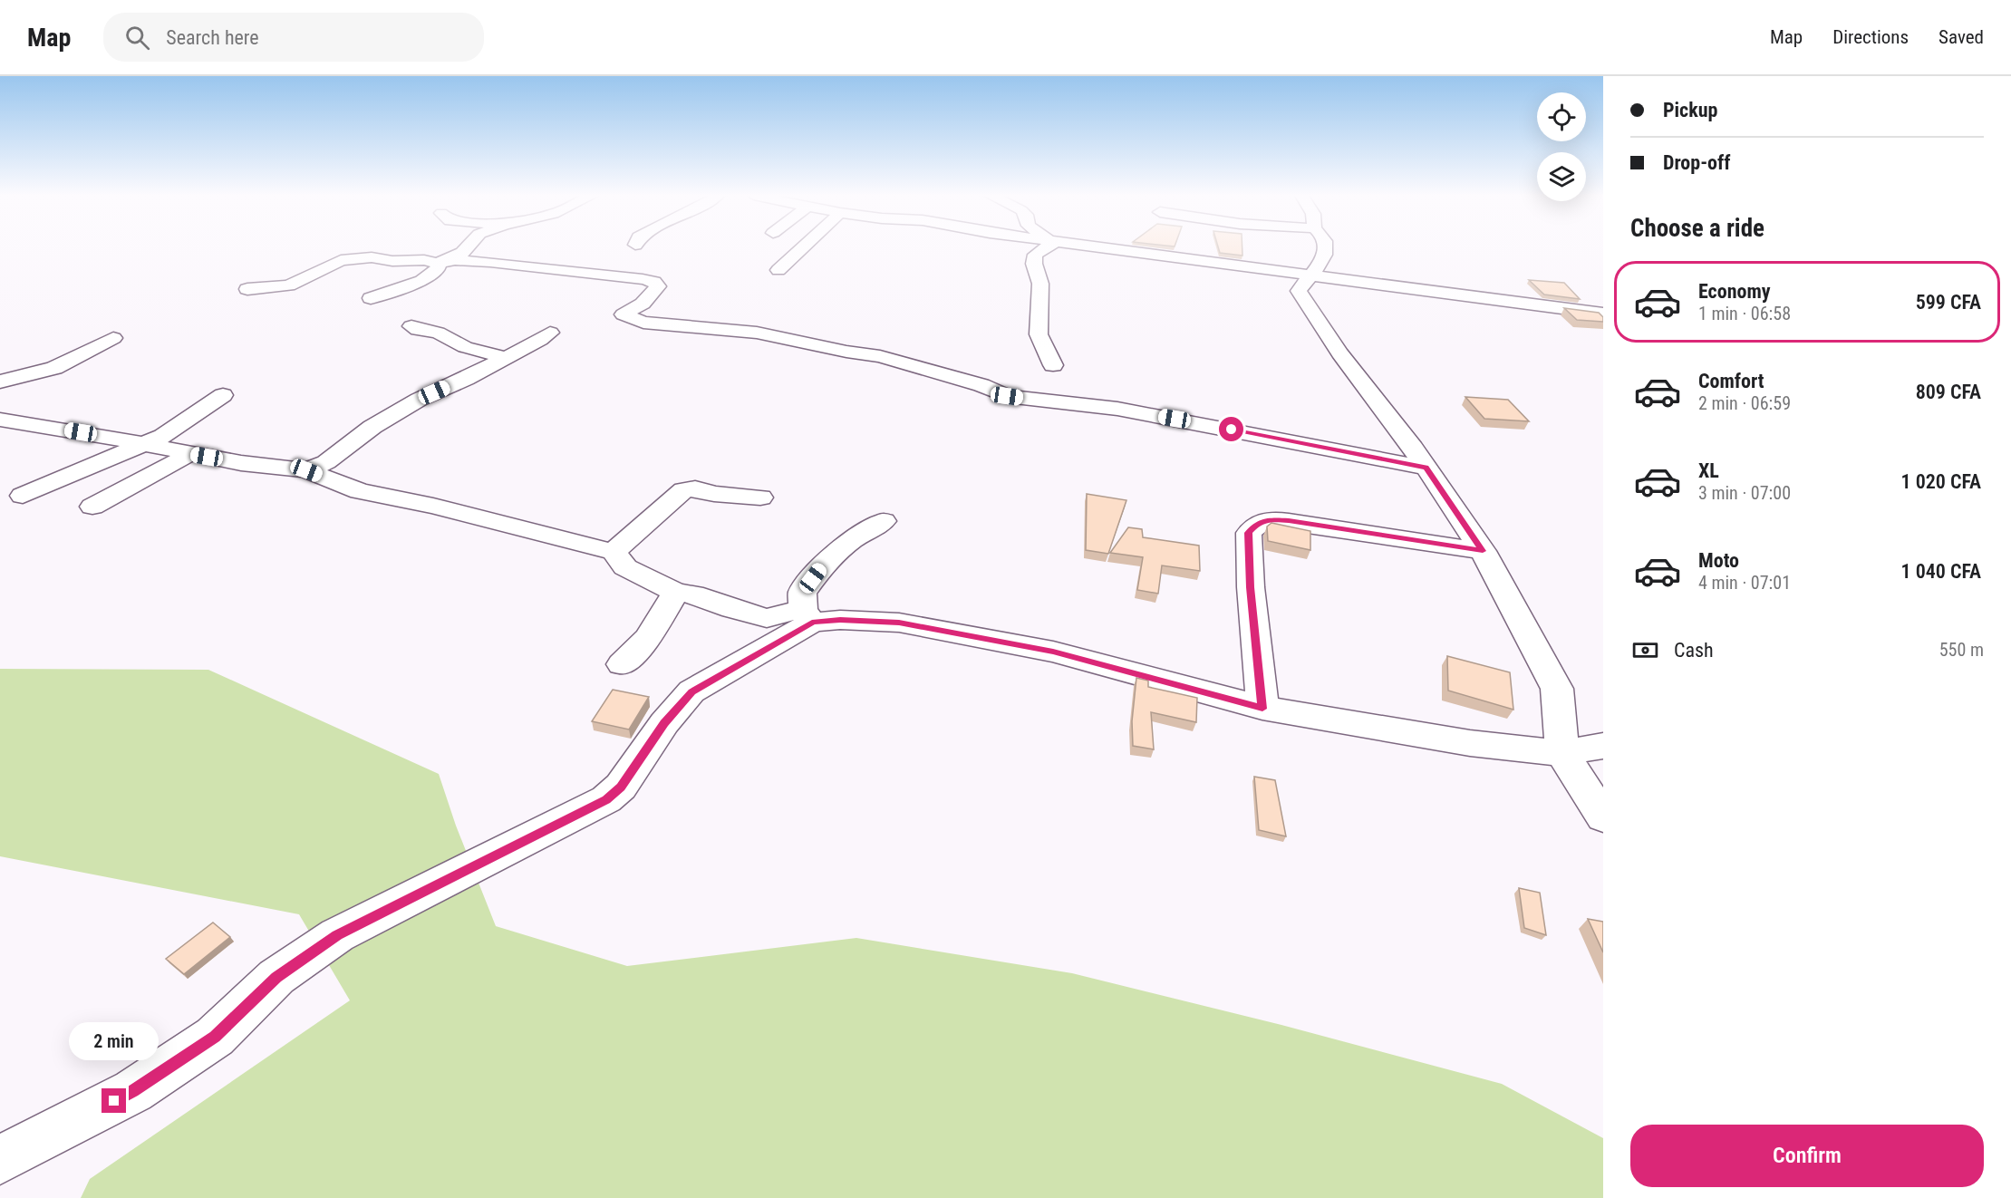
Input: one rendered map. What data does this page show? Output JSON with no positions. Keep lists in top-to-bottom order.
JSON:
{
  "page": {
    "header": "Map",
    "search": "Search here",
    "nav": ["Map", "Directions", "Saved"],
    "banner": ["Pickup", "Drop-off"],
    "heading": "Choose a ride",
    "list": [
      {
        "name": "Economy",
        "note": "1 min · 06:58",
        "value": "599 CFA"
      },
      {
        "name": "Comfort",
        "note": "2 min · 06:59",
        "value": "809 CFA"
      },
      {
        "name": "XL",
        "note": "3 min · 07:00",
        "value": "1 020 CFA"
      },
      {
        "name": "Moto",
        "note": "4 min · 07:01",
        "value": "1 040 CFA"
      }
    ],
    "pay": ["Cash", "550 m"],
    "bubble": "2 min",
    "buttons": "Confirm"
  }
}
